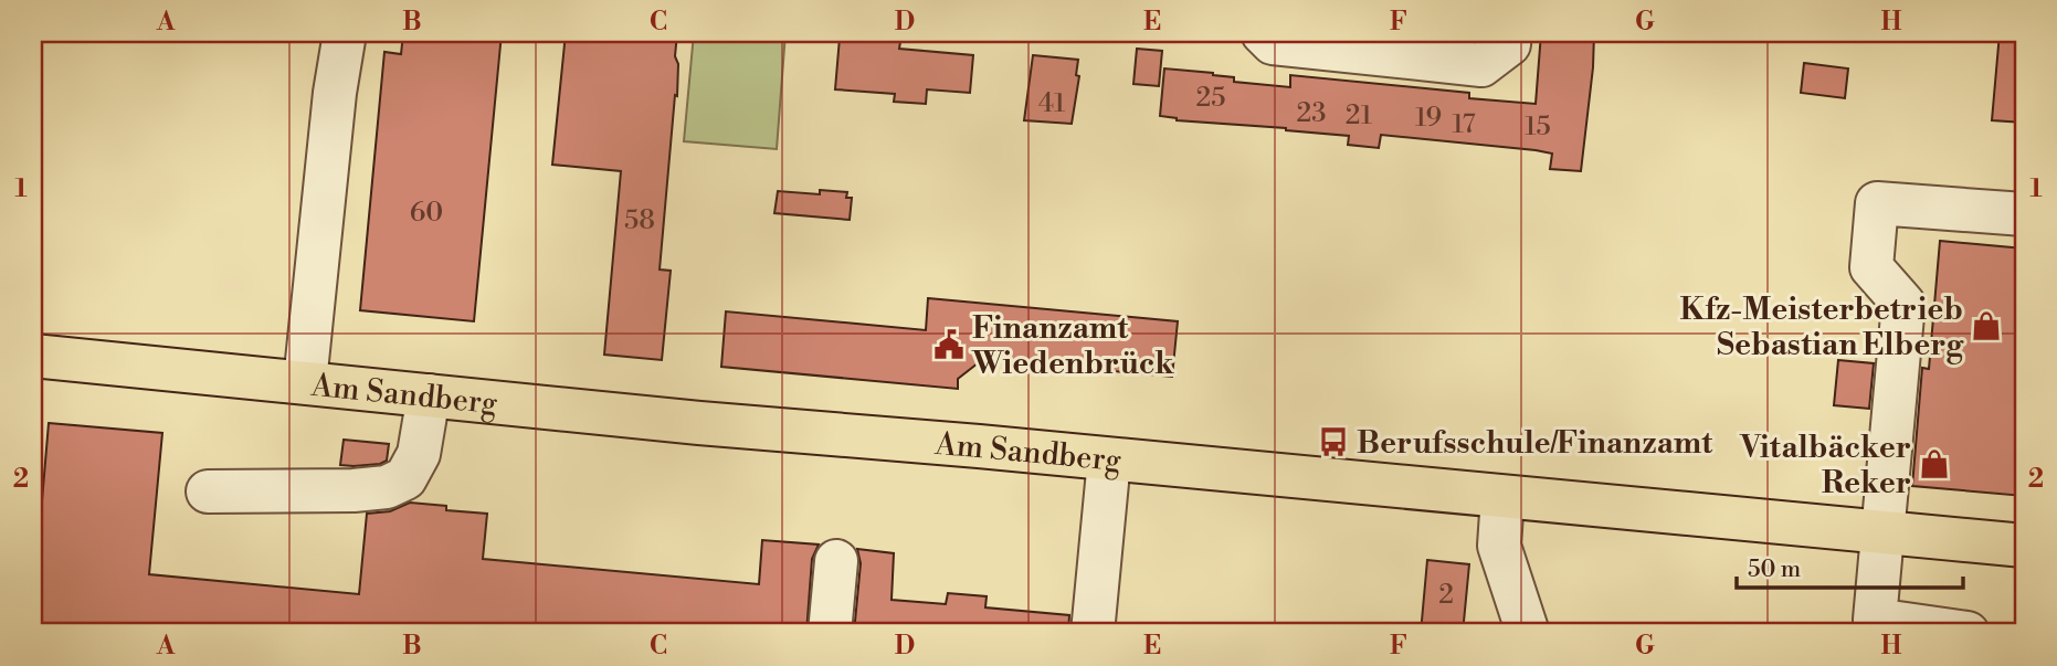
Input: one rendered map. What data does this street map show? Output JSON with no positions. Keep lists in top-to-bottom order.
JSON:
{
  "streets": {
    "main road": ["Am Sandberg"]
  },
  "places": {
    "shop": ["Kfz-Meisterbetrieb Sebastian Elberg", "Vitalbäcker Reker"],
    "public building": ["Finanzamt Wiedenbrück"],
    "bus stop": ["Berufsschule/Finanzamt"]
  },
  "house_numbers": [
    "25",
    "41",
    "23",
    "21",
    "19",
    "17",
    "15",
    "60",
    "58",
    "2"
  ],
  "scale_bar": "50 m",
  "grid": {
    "columns": [
      "A",
      "B",
      "C",
      "D",
      "E",
      "F",
      "G",
      "H"
    ],
    "rows": ["1", "2"]
  }
}
